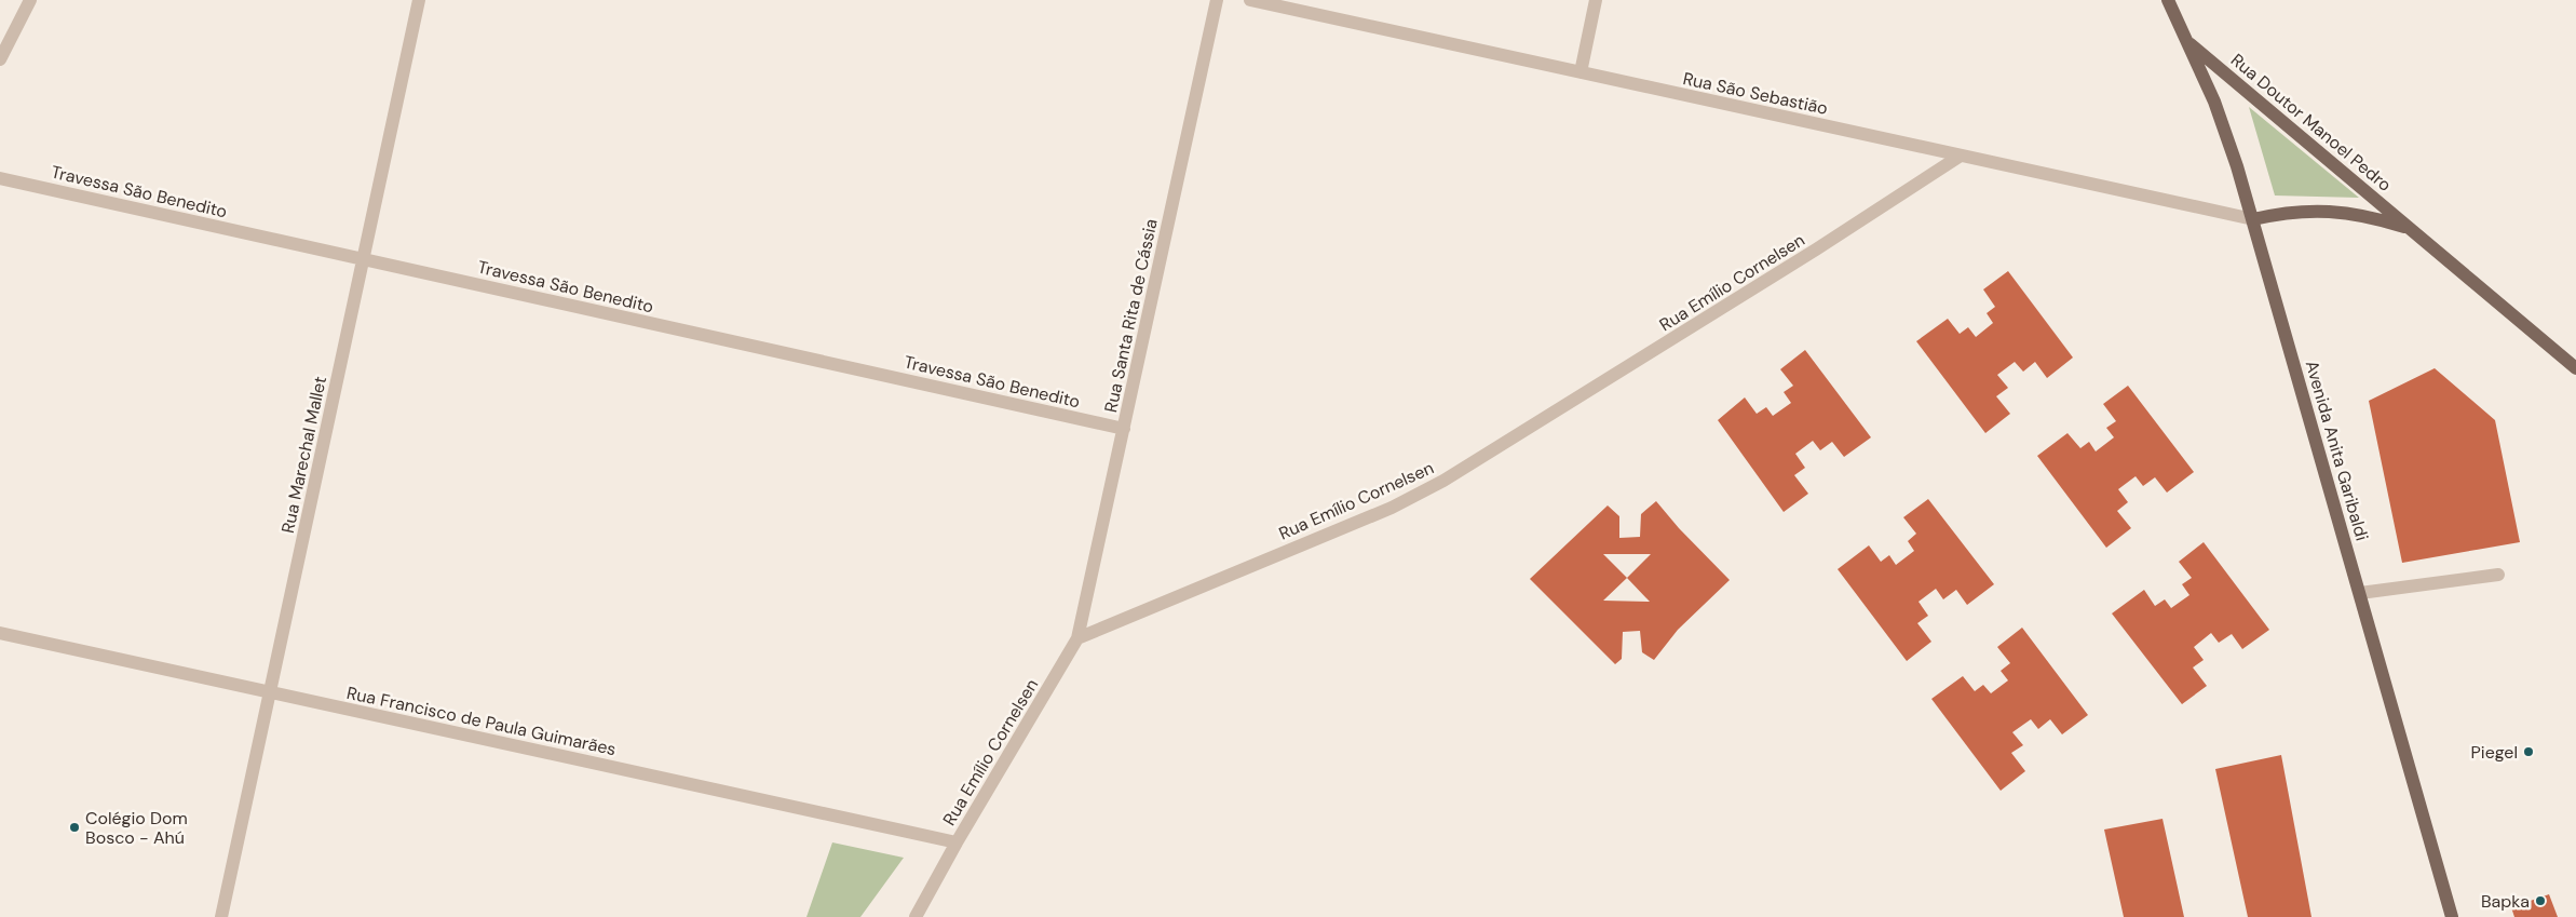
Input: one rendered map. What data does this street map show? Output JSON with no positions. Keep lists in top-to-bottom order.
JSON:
{
  "streets": {
    "main road": ["Rua Doutor Manoel Pedro", "Avenida Anita Garibaldi"],
    "street": [
      "Rua São Sebastião",
      "Travessa São Benedito",
      "Rua Emílio Cornelsen",
      "Rua Santa Rita de Cássia",
      "Rua Marechal Mallet",
      "Rua Francisco de Paula Guimarães"
    ]
  },
  "crossings": [
    ["Rua São Sebastião", "Rua Doutor Manoel Pedro"],
    ["Rua São Sebastião", "Rua Emílio Cornelsen"],
    ["Rua São Sebastião", "Avenida Anita Garibaldi"],
    ["Rua Doutor Manoel Pedro", "Avenida Anita Garibaldi"],
    ["Travessa São Benedito", "Rua Santa Rita de Cássia"],
    ["Travessa São Benedito", "Rua Marechal Mallet"],
    ["Rua Emílio Cornelsen", "Rua Santa Rita de Cássia"],
    ["Rua Emílio Cornelsen", "Rua Francisco de Paula Guimarães"],
    ["Rua Marechal Mallet", "Rua Francisco de Paula Guimarães"]
  ],
  "places": ["Piegel", "Colégio Dom Bosco - Ahú", "Bapka"]
}
